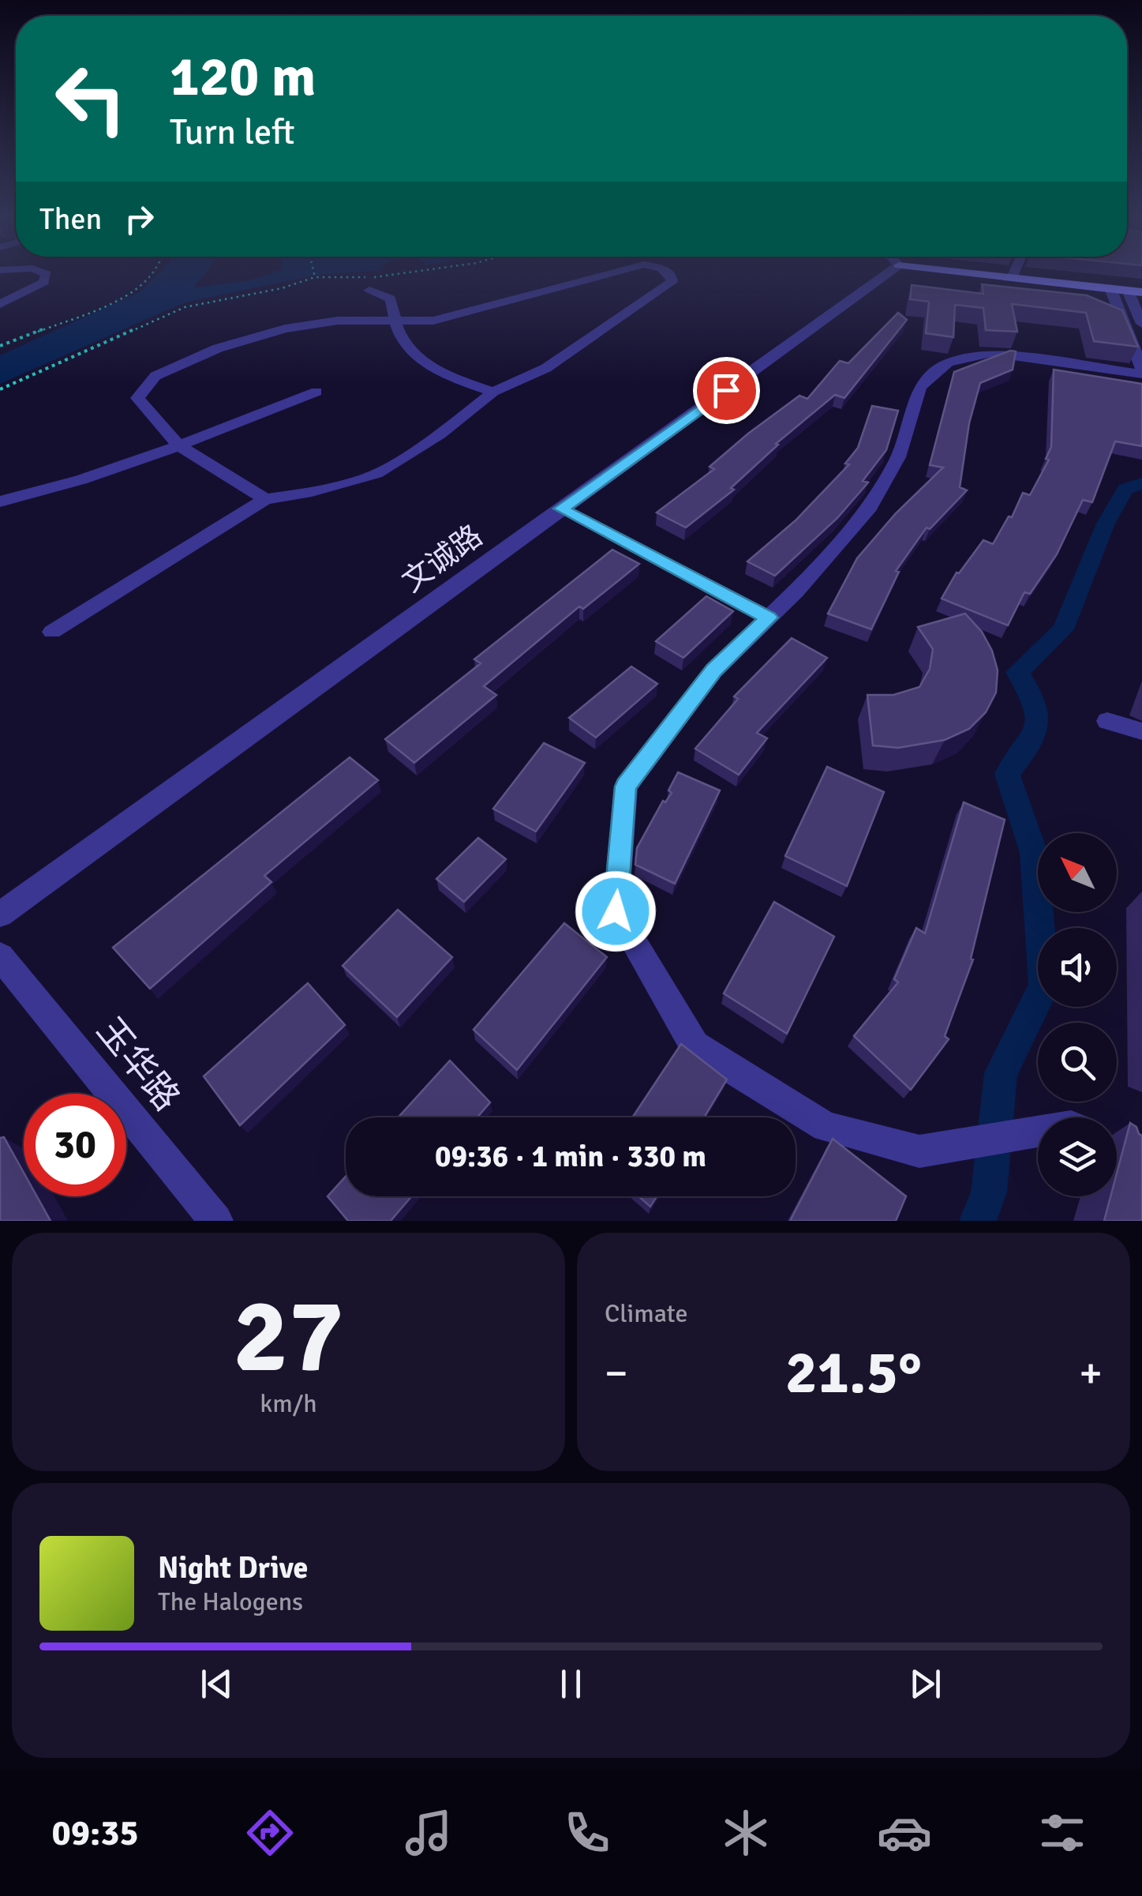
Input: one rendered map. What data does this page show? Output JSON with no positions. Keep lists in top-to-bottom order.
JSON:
{
  "streets": {
    "street": ["文诚路", "玉华路"]
  },
  "north": "top left",
  "page": {
    "turn": ["120 m", "Turn left"],
    "then": "Then",
    "limit": "30",
    "trip": "09:36 · 1 min · 330 m",
    "tile": [
      ["27", "km/h"],
      "Climate"
    ],
    "heat": ["−", "21.5°", "+"],
    "song": ["Night Drive", "The Halogens"],
    "tabs": "09:35"
  }
}
